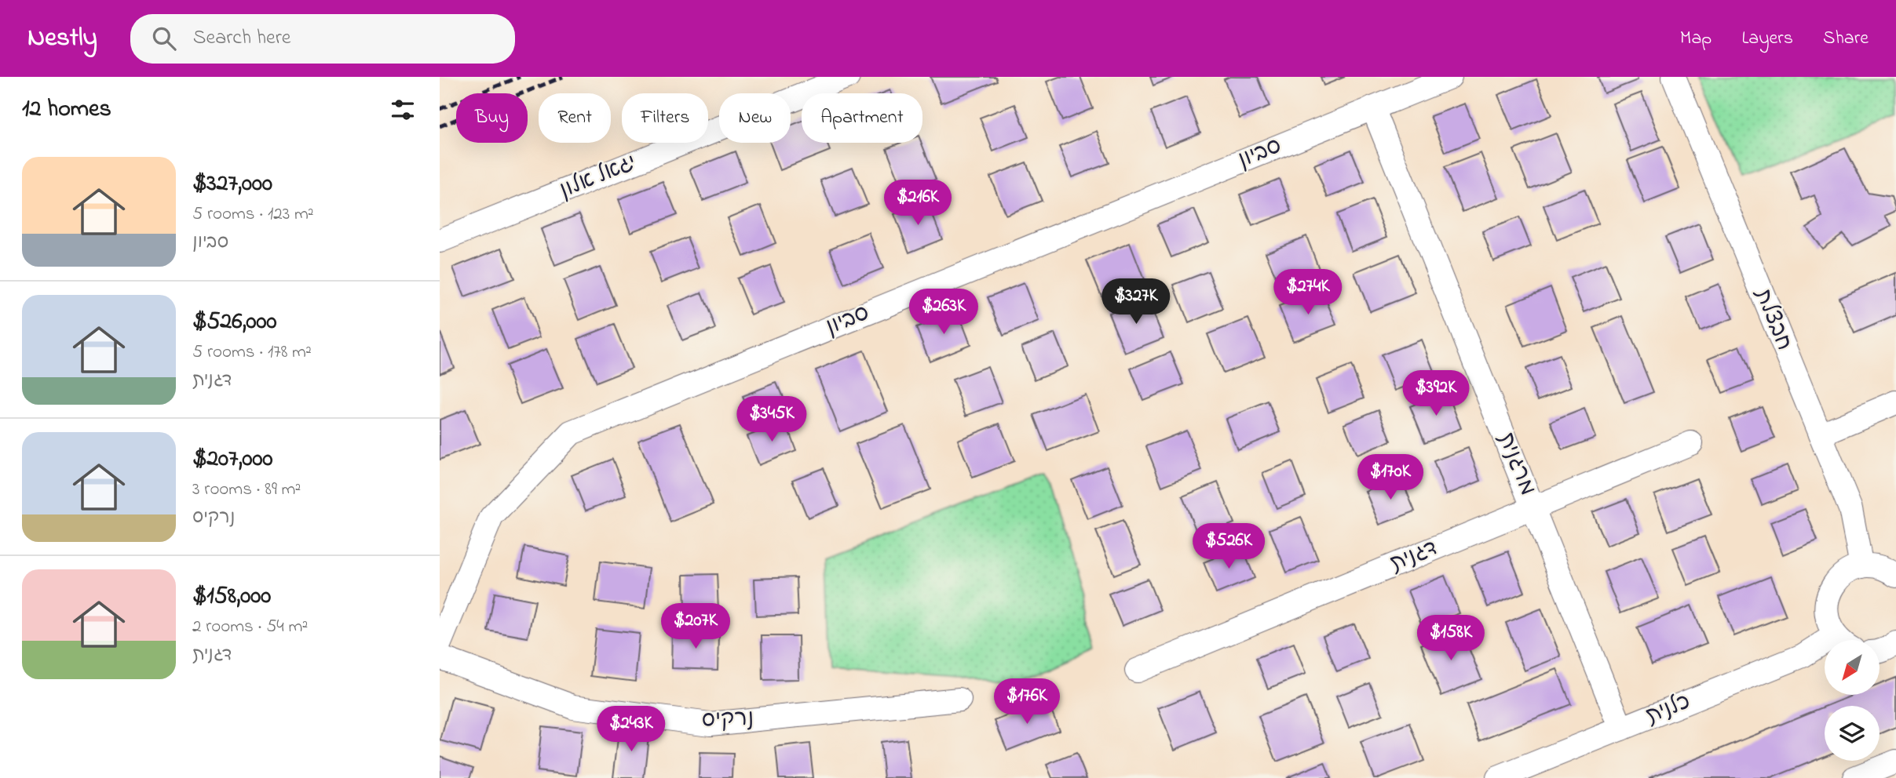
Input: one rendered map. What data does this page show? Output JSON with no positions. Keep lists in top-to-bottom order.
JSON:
{
  "streets": {
    "street": [
      "סביון",
      "יגאל אלון",
      "חבצלת",
      "מרגנית",
      "דגנית",
      "כלנית",
      "נרקיס"
    ]
  },
  "crossings": [
    ["סביון", "מרגנית"],
    ["מרגנית", "דגנית"],
    ["מרגנית", "כלנית"]
  ],
  "north": "bottom left",
  "page": {
    "header": "Nestly",
    "search": "Search here",
    "nav": ["Map", "Layers", "Share"],
    "heading": "12 homes",
    "chip": [
      "Buy",
      "Rent",
      "Filters",
      "New",
      "Apartment"
    ],
    "list": [
      {
        "name": "$327,000",
        "note": "5 rooms · 123 m² · סביון"
      },
      {
        "name": "$526,000",
        "note": "5 rooms · 178 m² · דגנית"
      },
      {
        "name": "$207,000",
        "note": "3 rooms · 89 m² · נרקיס"
      },
      {
        "name": "$158,000",
        "note": "2 rooms · 54 m² · דגנית"
      }
    ],
    "price": [
      "$216K",
      "$274K",
      "$327K",
      "$263K",
      "$392K",
      "$345K",
      "$170K",
      "$526K",
      "$207K",
      "$158K",
      "$176K",
      "$243K"
    ]
  }
}
